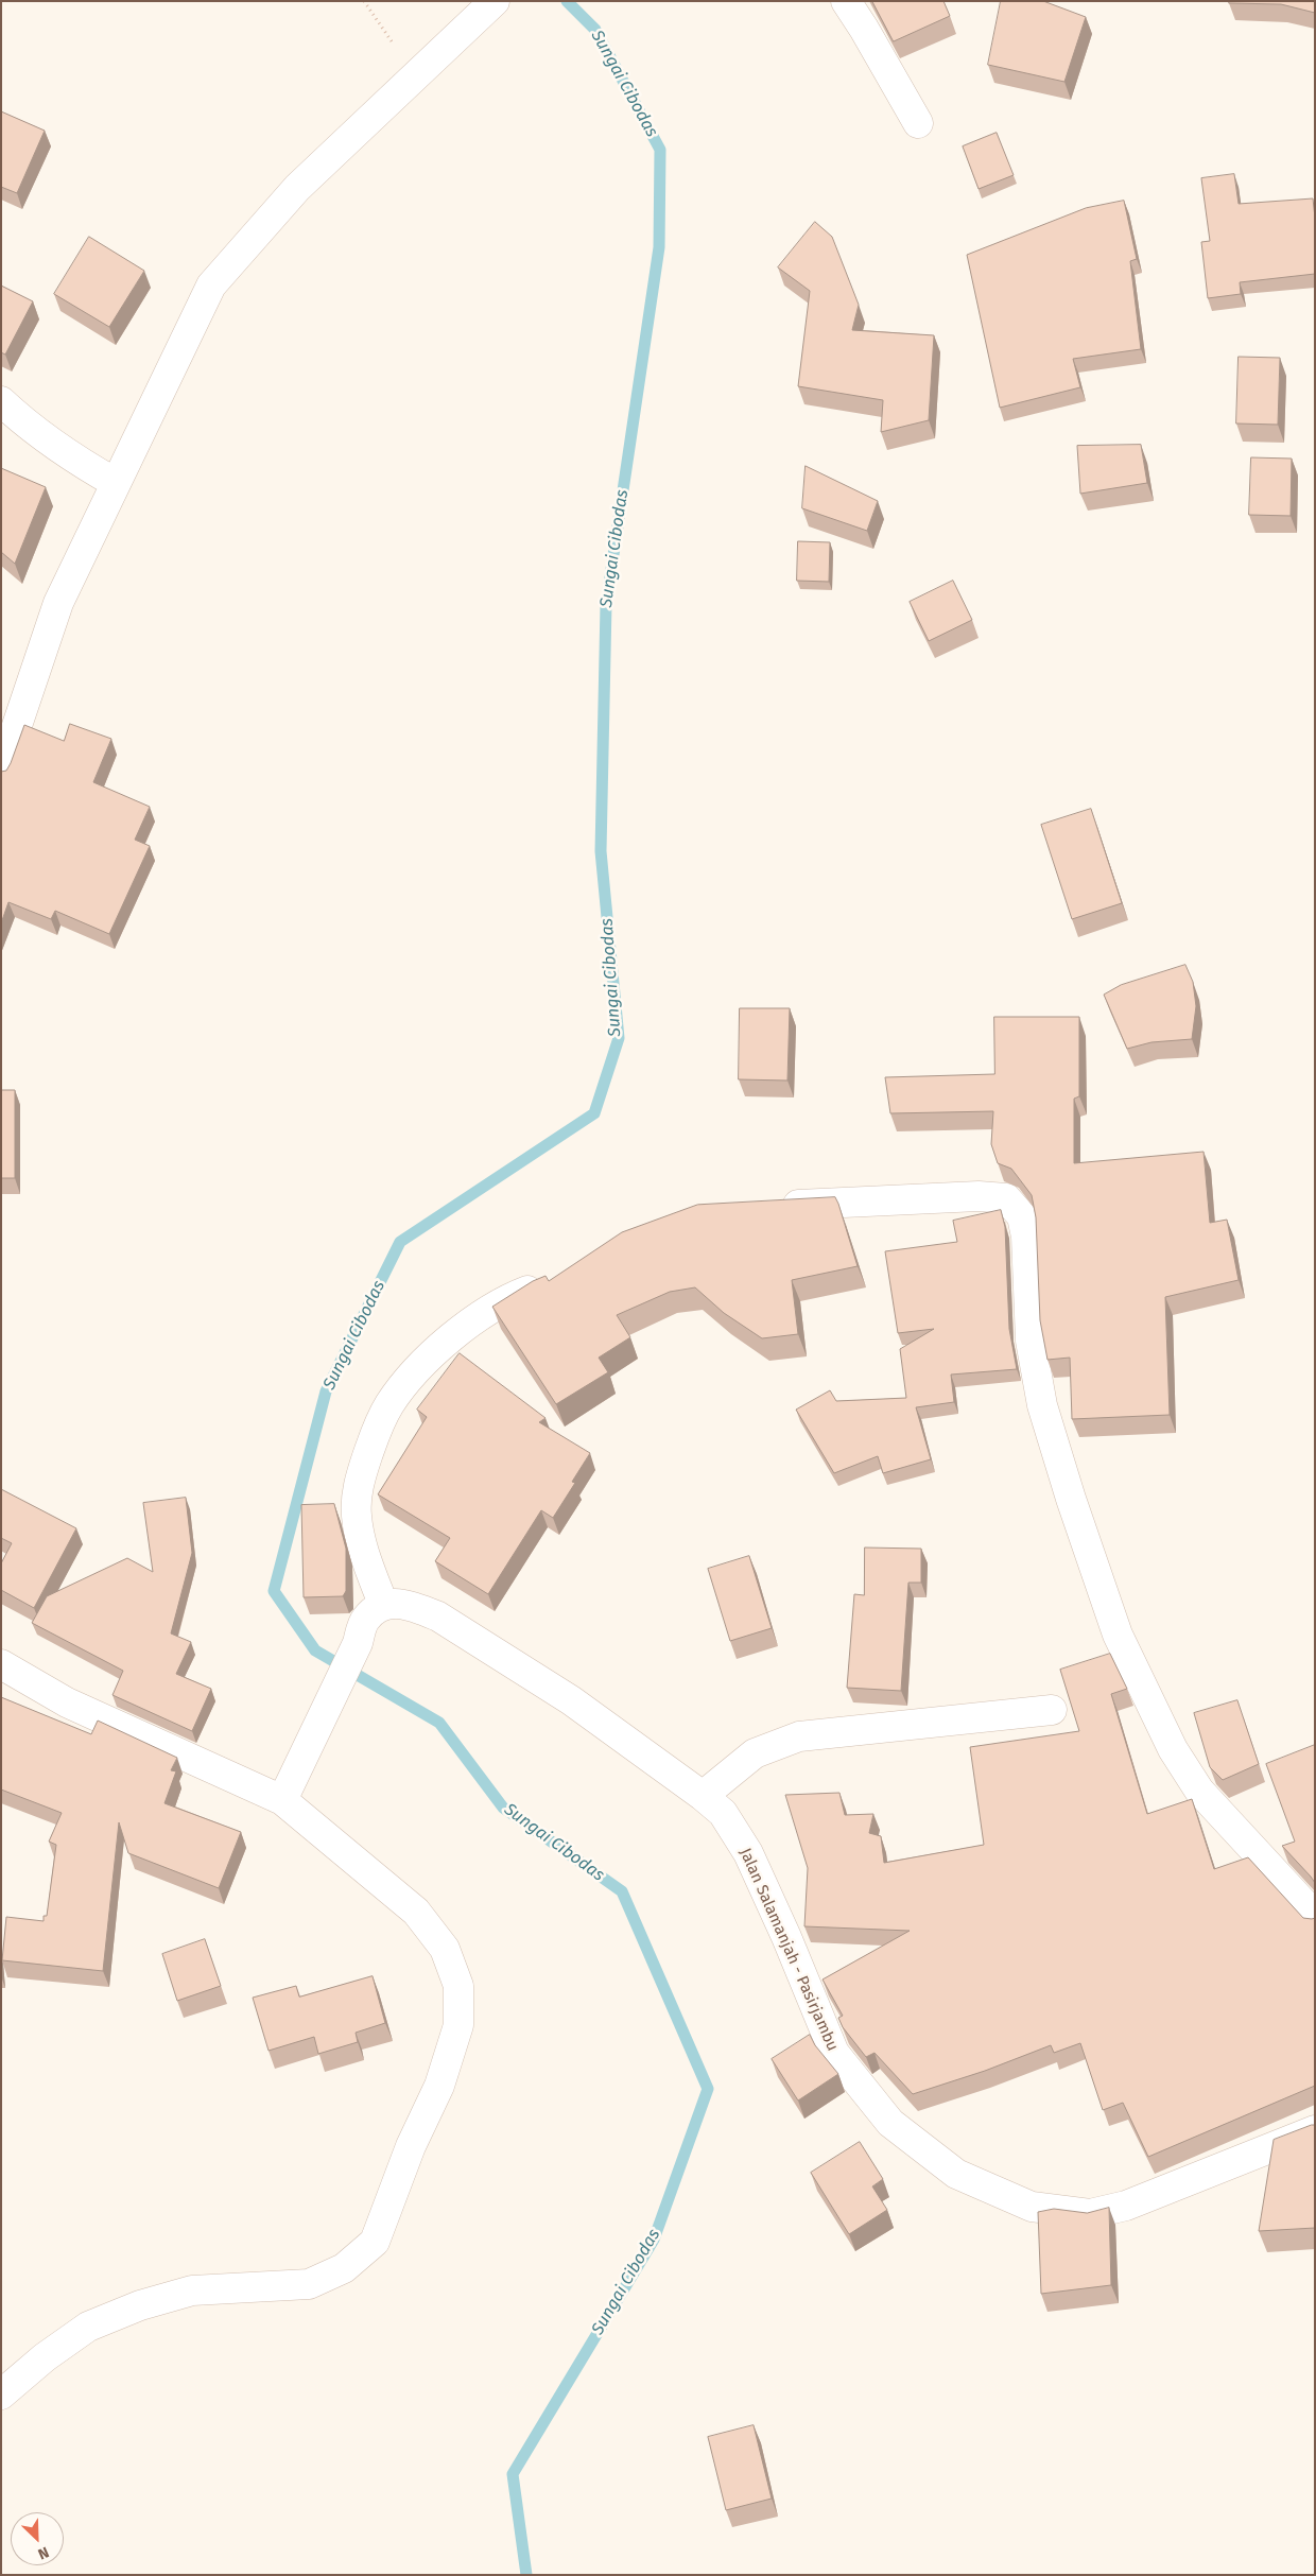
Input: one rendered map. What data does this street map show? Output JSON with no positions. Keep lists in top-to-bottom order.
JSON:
{
  "streets": {
    "street": ["Jalan Salamanjah - Pasirjambu"]
  },
  "water": ["Sungai Cibodas"],
  "north": "bottom right"
}
